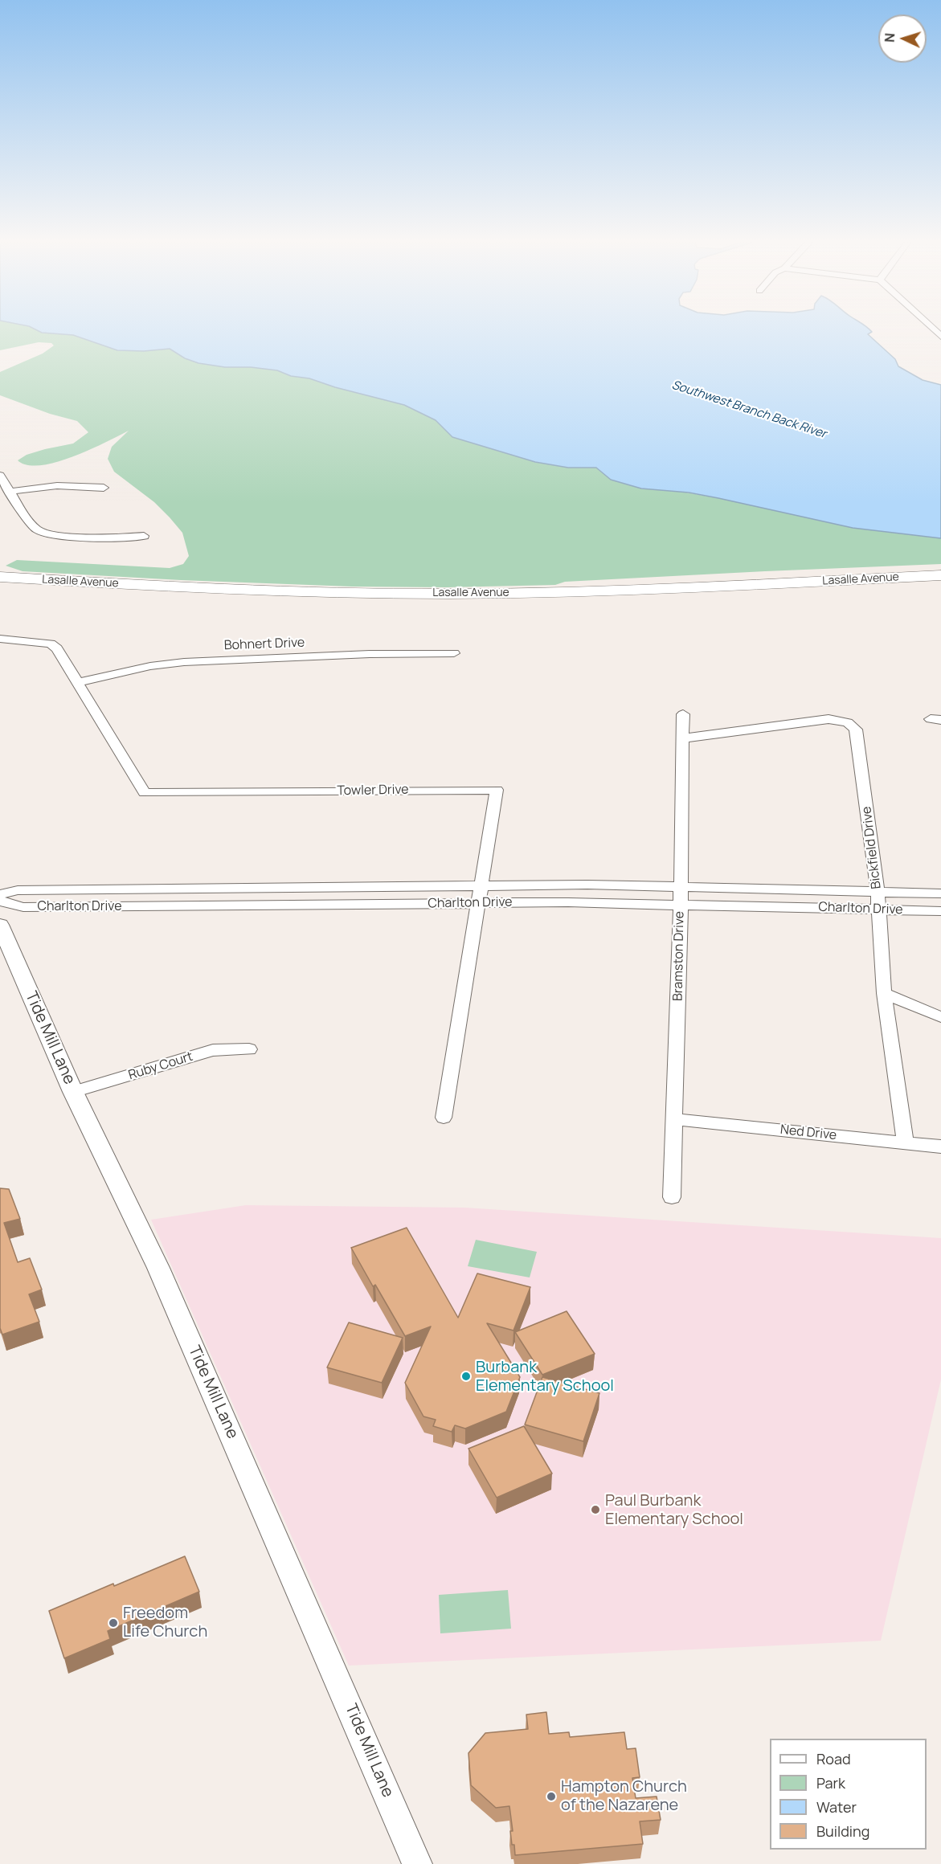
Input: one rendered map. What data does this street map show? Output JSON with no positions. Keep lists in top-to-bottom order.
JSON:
{
  "streets": {
    "main road": ["Lasalle Avenue"],
    "street": [
      "Bohnert Drive",
      "Towler Drive",
      "Bickfield Drive",
      "Charlton Drive",
      "Bramston Drive",
      "Tide Mill Lane",
      "Ruby Court",
      "Ned Drive"
    ]
  },
  "crossings": [
    ["Bohnert Drive", "Towler Drive"],
    ["Towler Drive", "Charlton Drive"],
    ["Bickfield Drive", "Charlton Drive"],
    ["Bickfield Drive", "Bramston Drive"],
    ["Bickfield Drive", "Ned Drive"],
    ["Charlton Drive", "Bramston Drive"],
    ["Bramston Drive", "Ned Drive"],
    ["Tide Mill Lane", "Ruby Court"]
  ],
  "water": ["Southwest Branch Back River"],
  "places": [
    "Burbank Elementary School",
    "Paul Burbank Elementary School",
    "Freedom Life Church",
    "Hampton Church of the Nazarene"
  ],
  "legend": [
    "Road",
    "Park",
    "Water",
    "Building"
  ],
  "north": "left"
}
